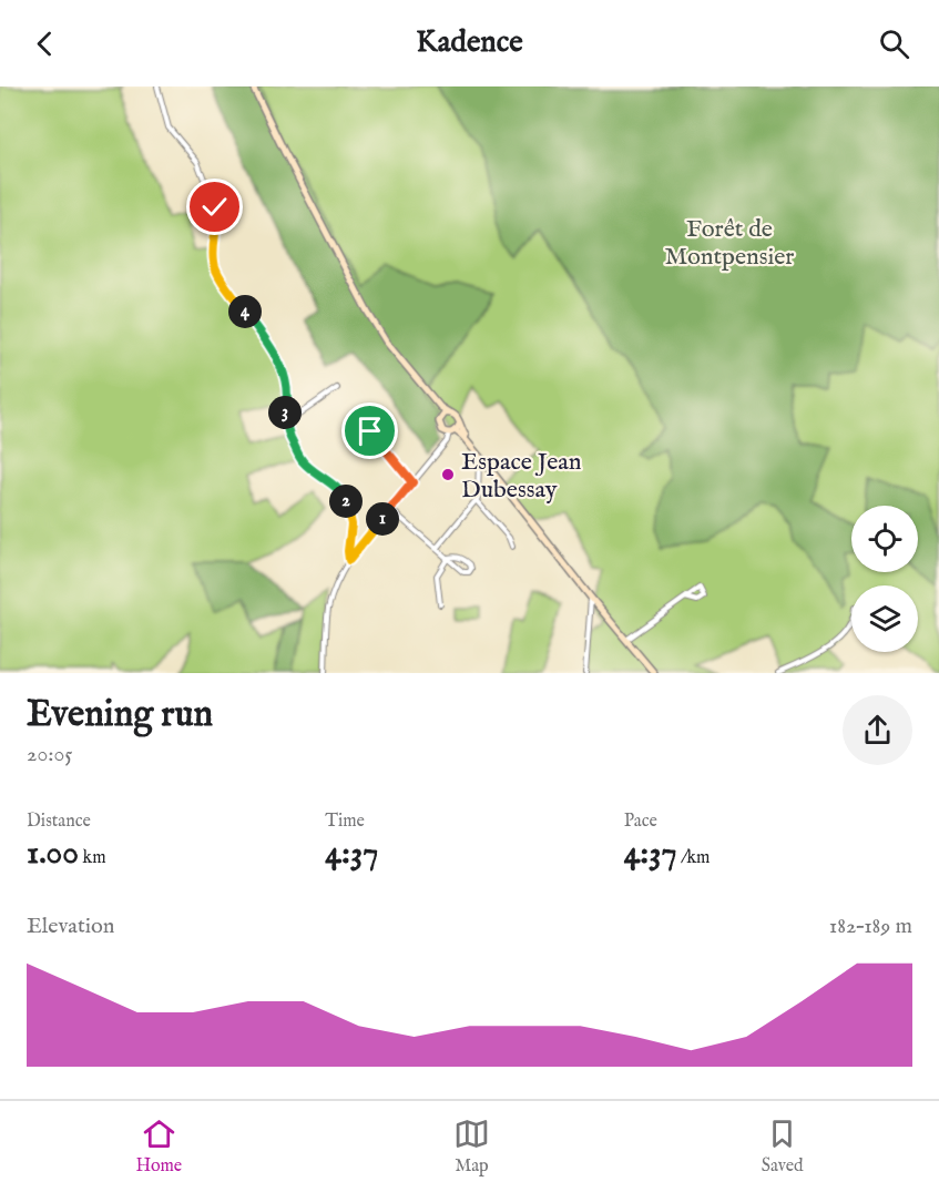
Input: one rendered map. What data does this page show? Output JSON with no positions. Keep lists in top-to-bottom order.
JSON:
{
  "parks": ["Forêt de Montpensier"],
  "places": ["Espace Jean Dubessay"],
  "page": {
    "header": "Kadence",
    "pins": [
      "4",
      "3",
      "2",
      "1"
    ],
    "heading": ["Evening run", "20:05"],
    "stats": [
      ["Distance", "1.00 km"],
      ["Time", "4:37"],
      ["Pace", "4:37 /km"]
    ],
    "chart": ["Elevation", "182–189 m"],
    "tabs": ["Home", "Map", "Saved"]
  }
}
